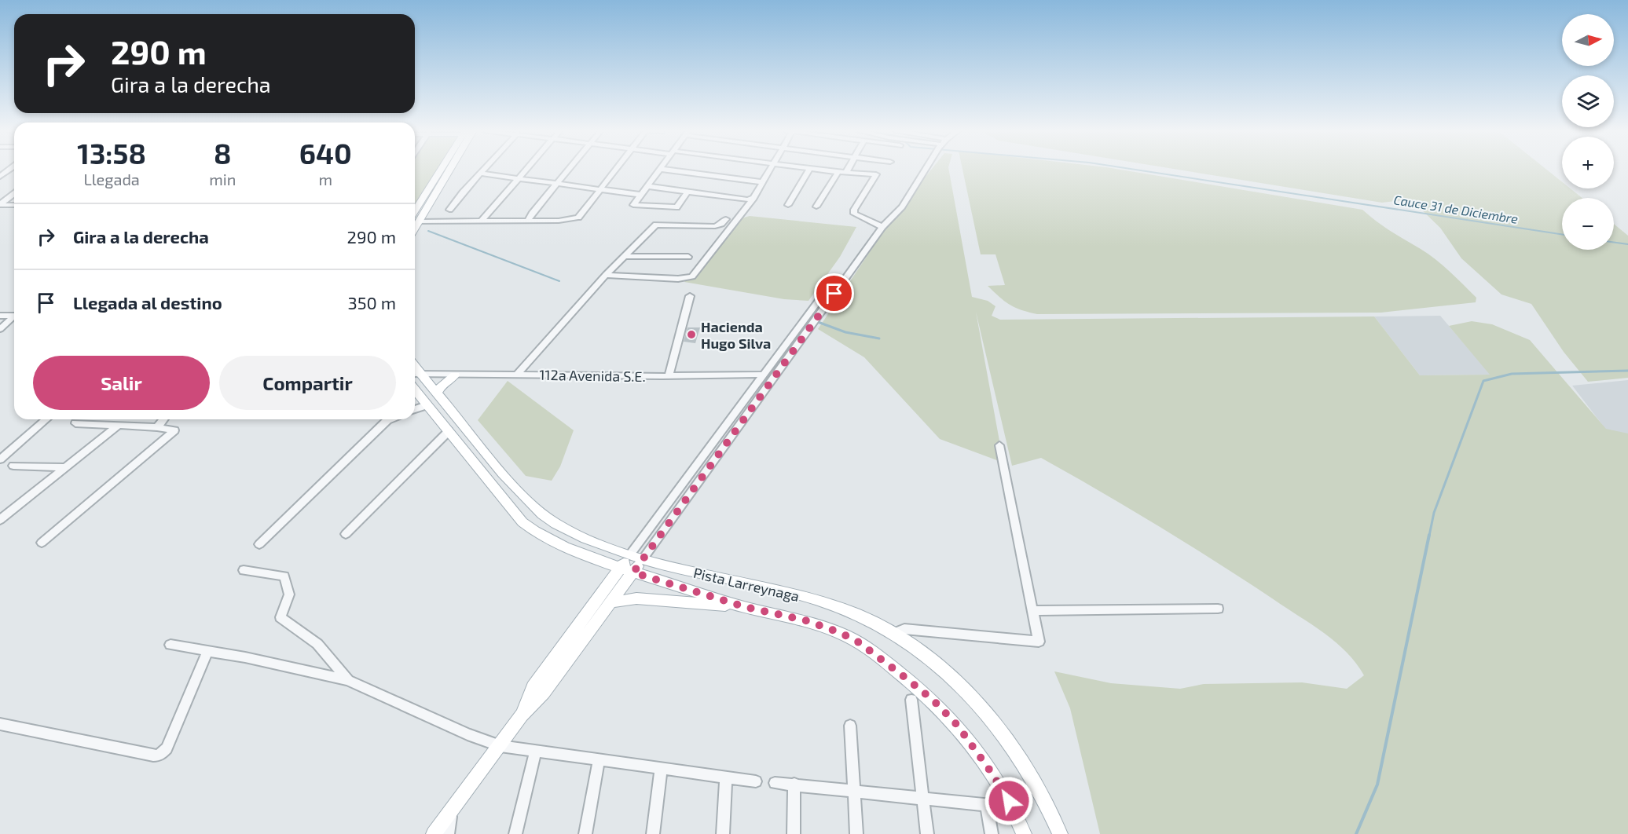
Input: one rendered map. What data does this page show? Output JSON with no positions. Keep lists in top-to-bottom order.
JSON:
{
  "streets": {
    "main road": ["Pista Larreynaga"],
    "street": ["112a Avenida S.E."]
  },
  "crossings": [
    ["112a Avenida S.E.", "Pista Larreynaga"]
  ],
  "water": ["Cauce 31 de Diciembre"],
  "places": ["Hacienda Hugo Silva"],
  "north": "right",
  "page": {
    "map_buttons": ["+", "−"],
    "turn": ["290 m", "Gira a la derecha"],
    "eta": [
      "13:58",
      "Llegada",
      "8",
      "min",
      "640",
      "m"
    ],
    "list": [
      {
        "name": "Gira a la derecha",
        "value": "290 m"
      },
      {
        "name": "Llegada al destino",
        "value": "350 m"
      }
    ],
    "buttons": ["Salir", "Compartir"]
  }
}
